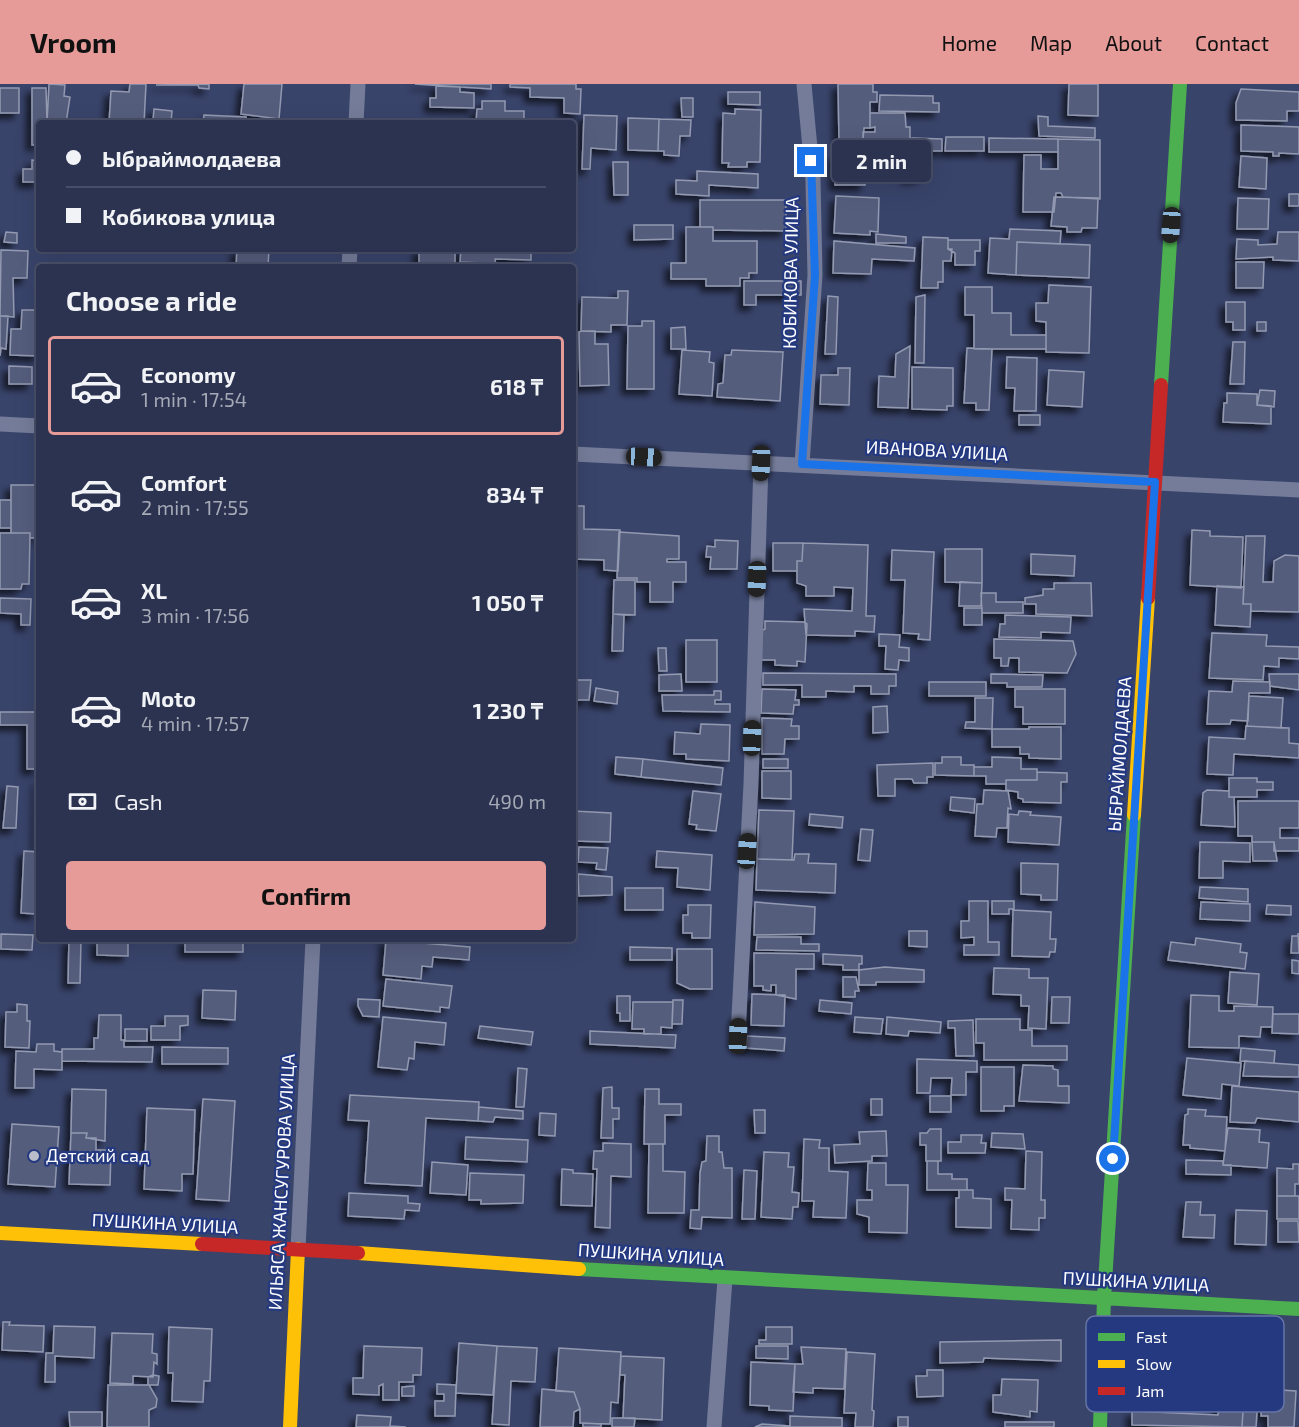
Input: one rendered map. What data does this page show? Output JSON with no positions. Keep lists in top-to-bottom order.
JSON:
{
  "streets": {
    "street": [
      "КОБИКОВА УЛИЦА",
      "ИВАНОВА УЛИЦА",
      "ЫБРАЙМОЛДАЕВА",
      "ИЛЬЯСА ЖАНСУГУРОВА УЛИЦА",
      "ПУШКИНА УЛИЦА"
    ]
  },
  "crossings": [
    ["КОБИКОВА УЛИЦА", "ИВАНОВА УЛИЦА"],
    ["ИВАНОВА УЛИЦА", "ЫБРАЙМОЛДАЕВА"],
    ["ЫБРАЙМОЛДАЕВА", "ПУШКИНА УЛИЦА"],
    ["ИЛЬЯСА ЖАНСУГУРОВА УЛИЦА", "ПУШКИНА УЛИЦА"]
  ],
  "places": ["Детский сад"],
  "legend": ["Fast", "Slow", "Jam"],
  "page": {
    "header": "Vroom",
    "nav": [
      "Home",
      "Map",
      "About",
      "Contact"
    ],
    "banner": ["Ыбраймолдаева", "Кобикова улица"],
    "bubble": "2 min",
    "heading": "Choose a ride",
    "list": [
      {
        "name": "Economy",
        "note": "1 min · 17:54",
        "value": "618 ₸"
      },
      {
        "name": "Comfort",
        "note": "2 min · 17:55",
        "value": "834 ₸"
      },
      {
        "name": "XL",
        "note": "3 min · 17:56",
        "value": "1 050 ₸"
      },
      {
        "name": "Moto",
        "note": "4 min · 17:57",
        "value": "1 230 ₸"
      }
    ],
    "pay": ["Cash", "490 m"],
    "buttons": "Confirm"
  }
}
